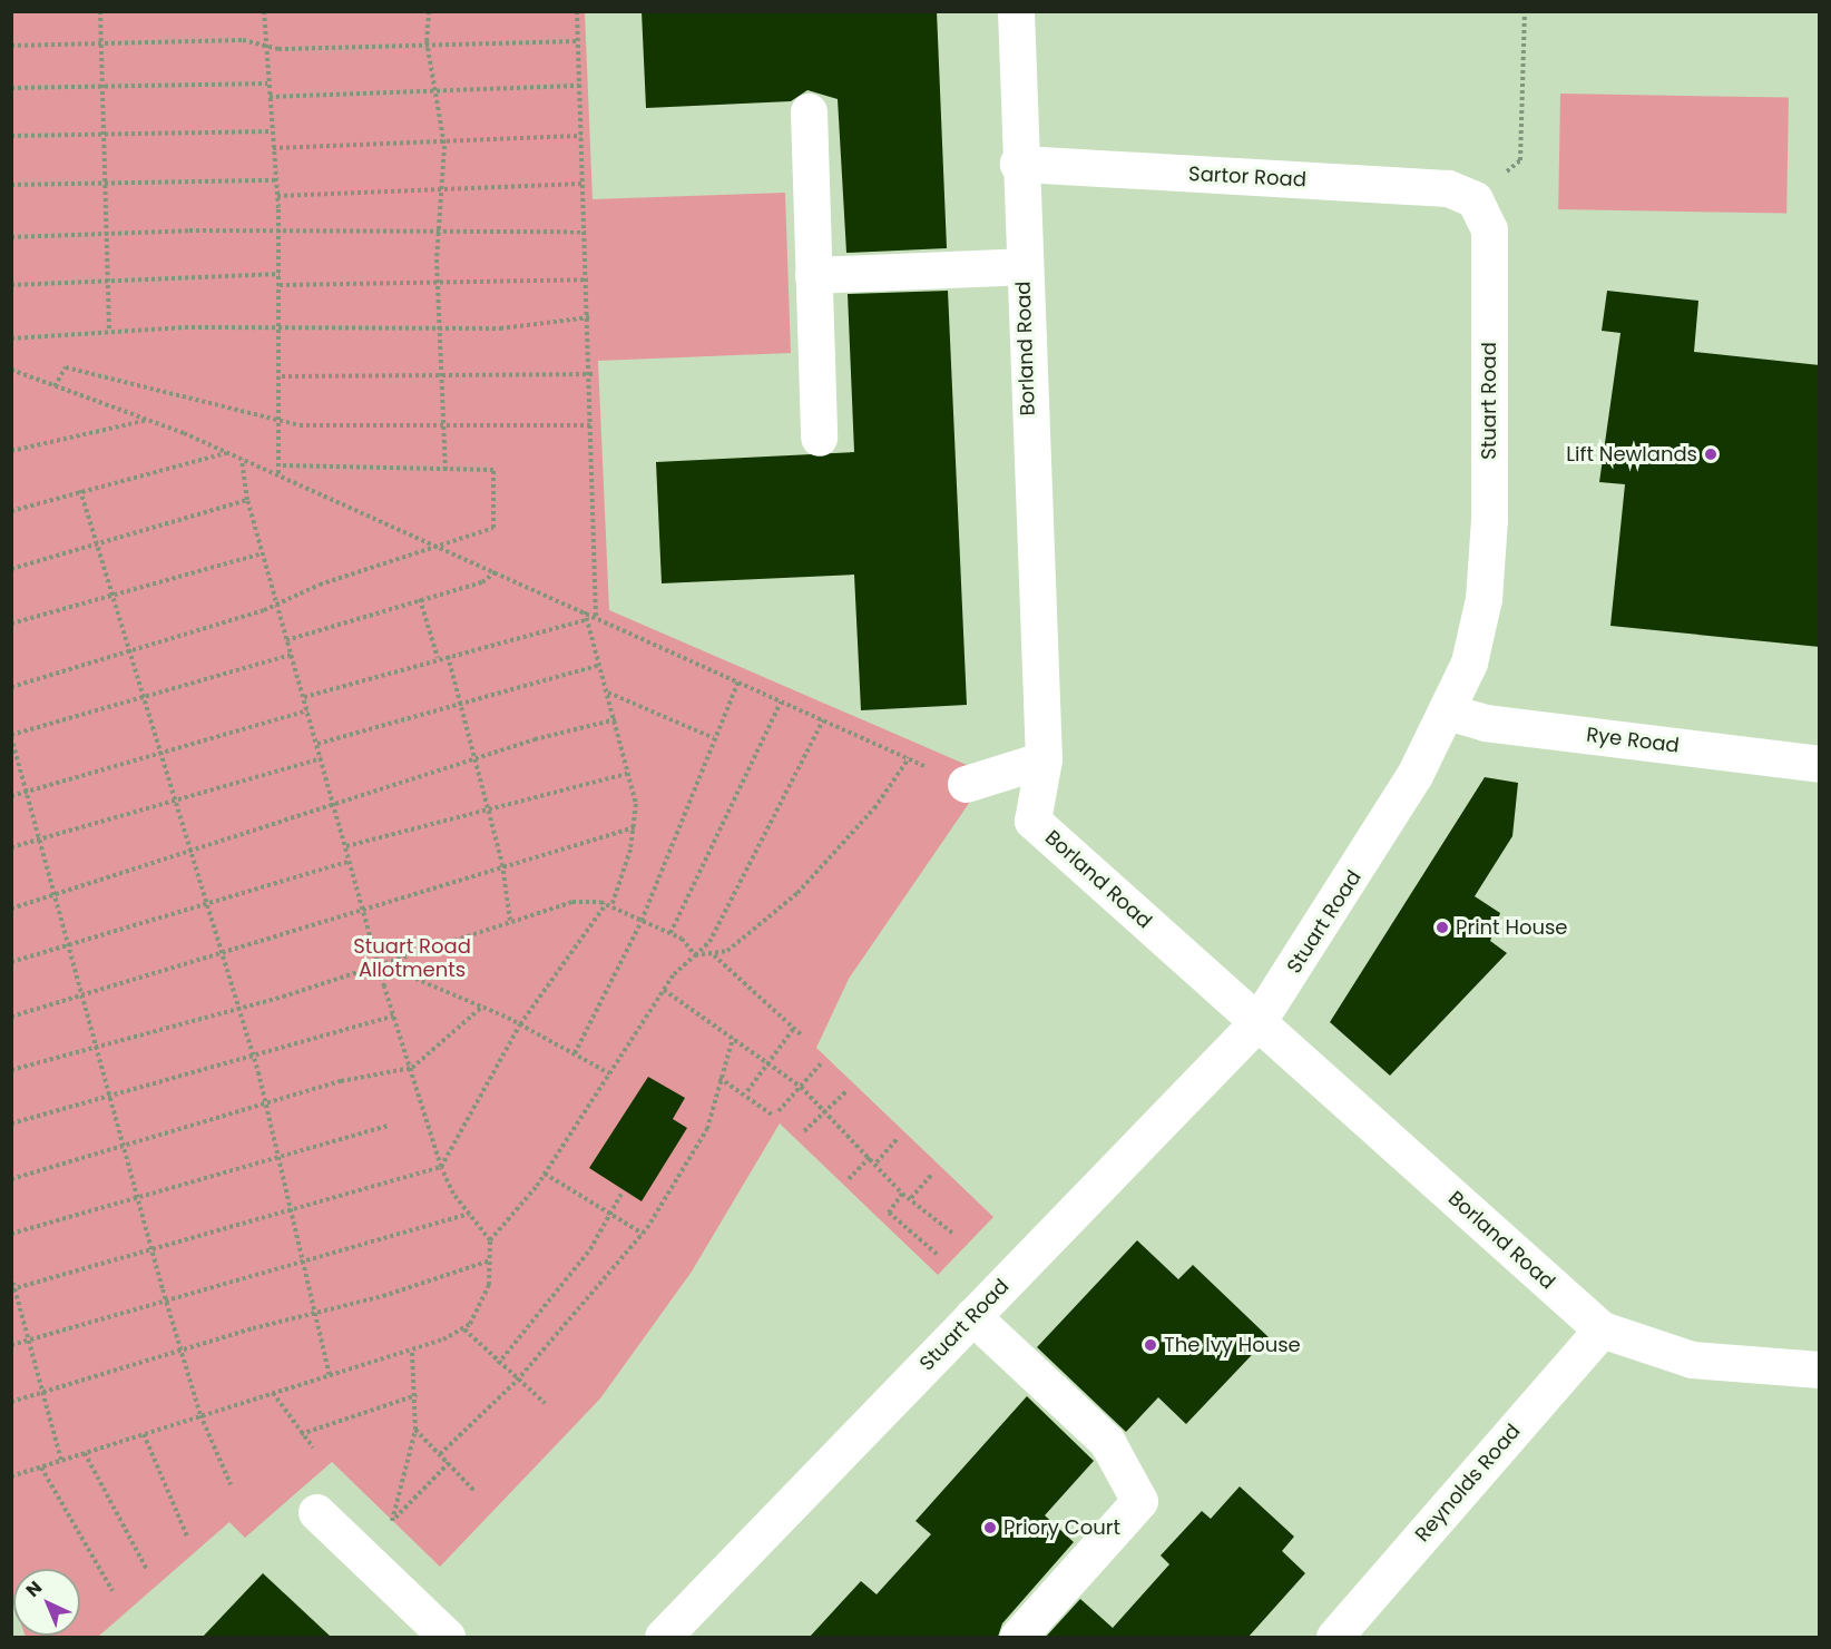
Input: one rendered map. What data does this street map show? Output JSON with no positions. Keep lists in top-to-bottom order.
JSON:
{
  "streets": {
    "street": [
      "Sartor Road",
      "Borland Road",
      "Stuart Road",
      "Rye Road",
      "Reynolds Road"
    ]
  },
  "crossings": [
    ["Sartor Road", "Borland Road"],
    ["Sartor Road", "Stuart Road"],
    ["Borland Road", "Stuart Road"],
    ["Borland Road", "Reynolds Road"],
    ["Stuart Road", "Rye Road"]
  ],
  "parks": ["Stuart Road Allotments"],
  "places": [
    "Lift Newlands",
    "Print House",
    "The Ivy House",
    "Priory Court"
  ],
  "north": "top left"
}
